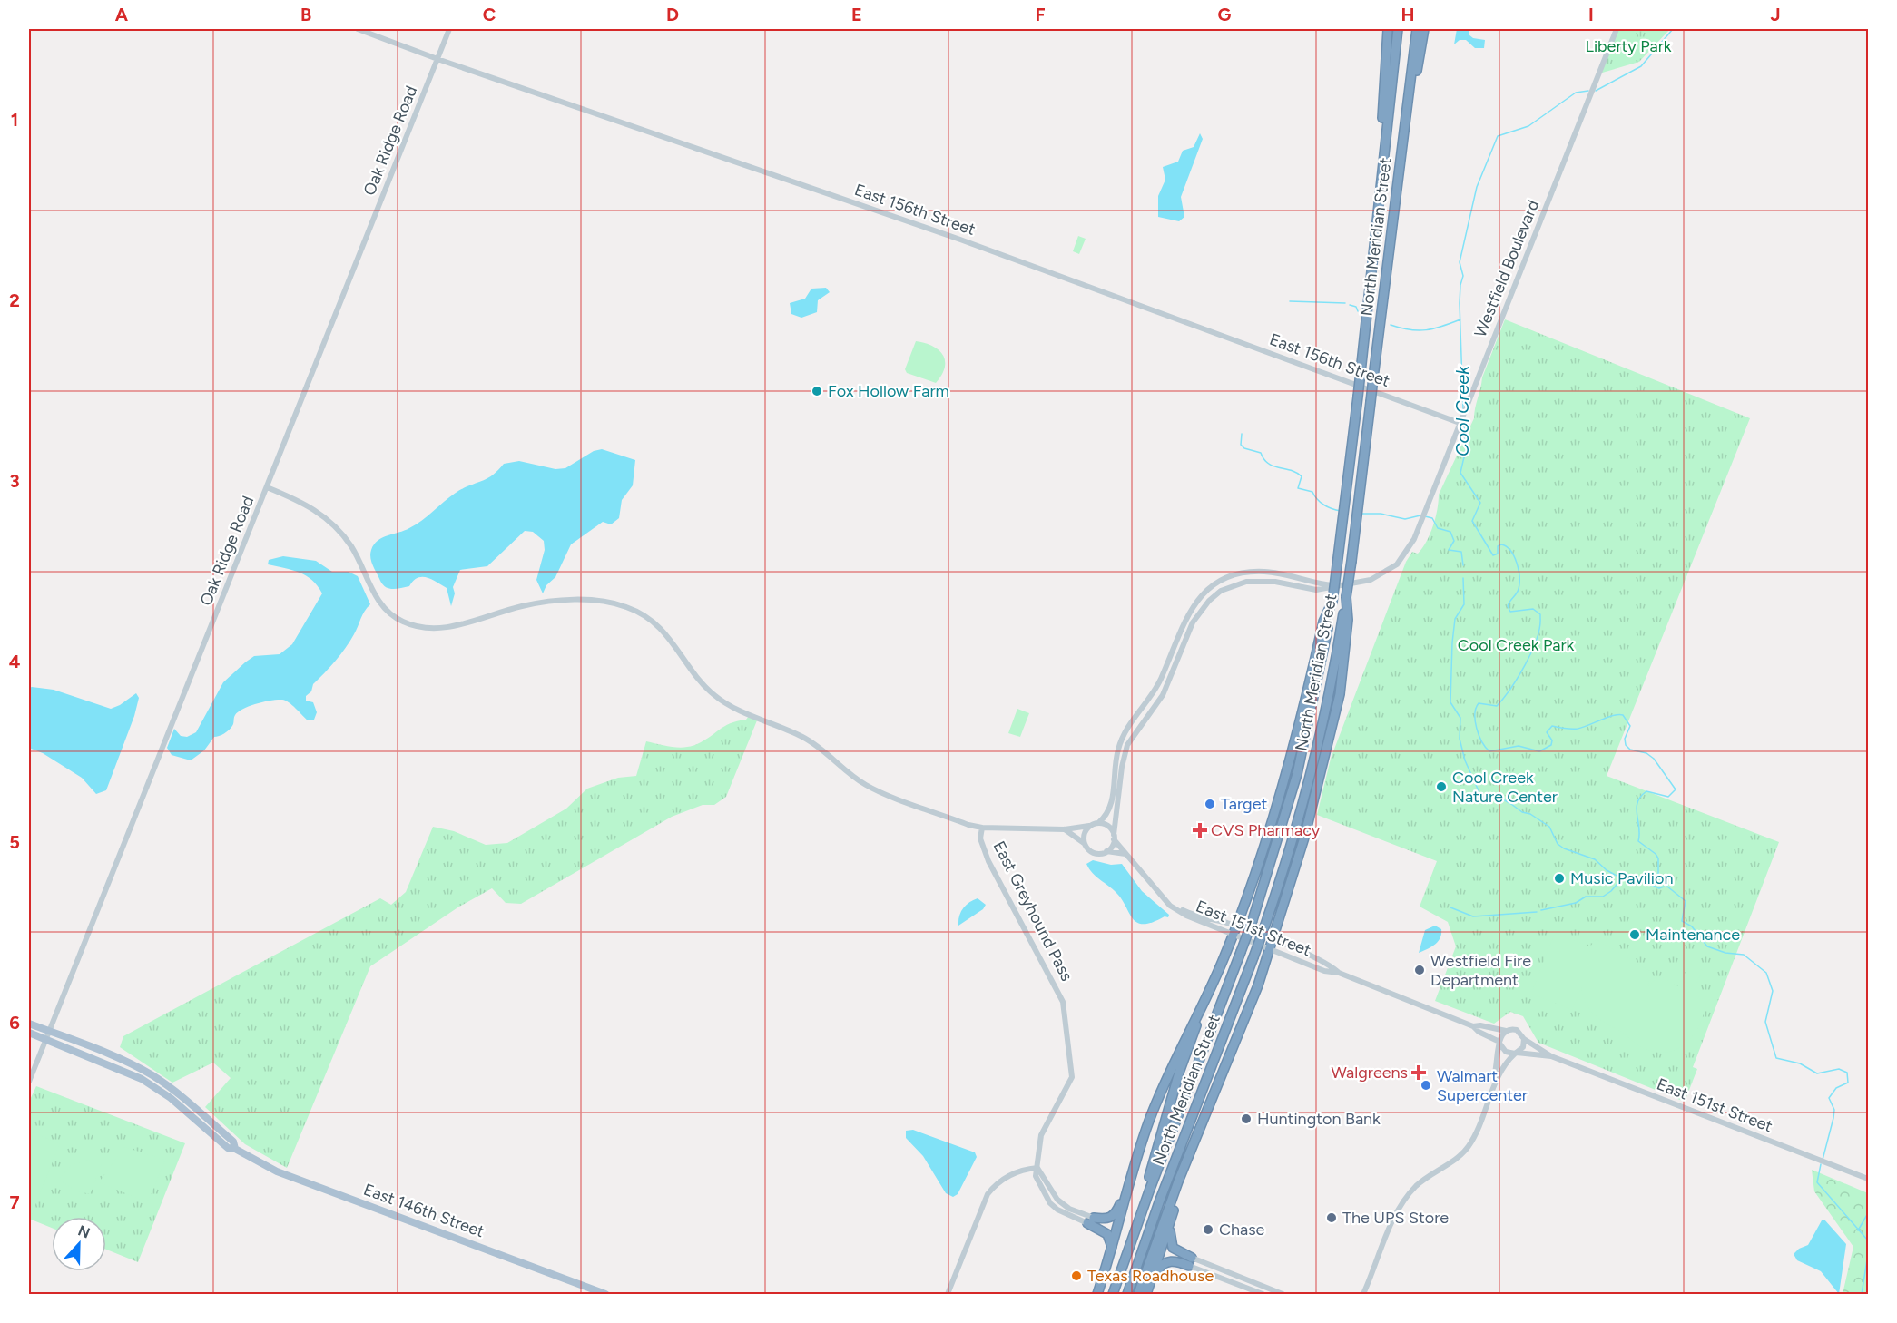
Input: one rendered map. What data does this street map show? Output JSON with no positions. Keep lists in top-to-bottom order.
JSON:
{
  "streets": {
    "highway": ["North Meridian Street"],
    "main road": ["East 146th Street"],
    "street": [
      "Oak Ridge Road",
      "East 156th Street",
      "Westfield Boulevard",
      "East Greyhound Pass",
      "East 151st Street"
    ]
  },
  "crossings": [
    ["Oak Ridge Road", "East 156th Street"],
    ["Oak Ridge Road", "East Greyhound Pass"],
    ["Oak Ridge Road", "East 146th Street"],
    ["East 156th Street", "Westfield Boulevard"],
    ["Westfield Boulevard", "East 151st Street"]
  ],
  "water": ["Cool Creek"],
  "parks": ["Liberty Park", "Cool Creek Park"],
  "places": {
    "other": [
      "Fox Hollow Farm",
      "Cool Creek Nature Center",
      "Target",
      "Music Pavilion",
      "Maintenance",
      "Westfield Fire Department",
      "Walmart Supercenter",
      "Huntington Bank",
      "The UPS Store",
      "Chase",
      "Texas Roadhouse"
    ],
    "health": ["CVS Pharmacy", "Walgreens"]
  },
  "north": "top",
  "grid": {
    "columns": [
      "A",
      "B",
      "C",
      "D",
      "E",
      "F",
      "G",
      "H",
      "I",
      "J"
    ],
    "rows": [
      "1",
      "2",
      "3",
      "4",
      "5",
      "6",
      "7"
    ]
  }
}
